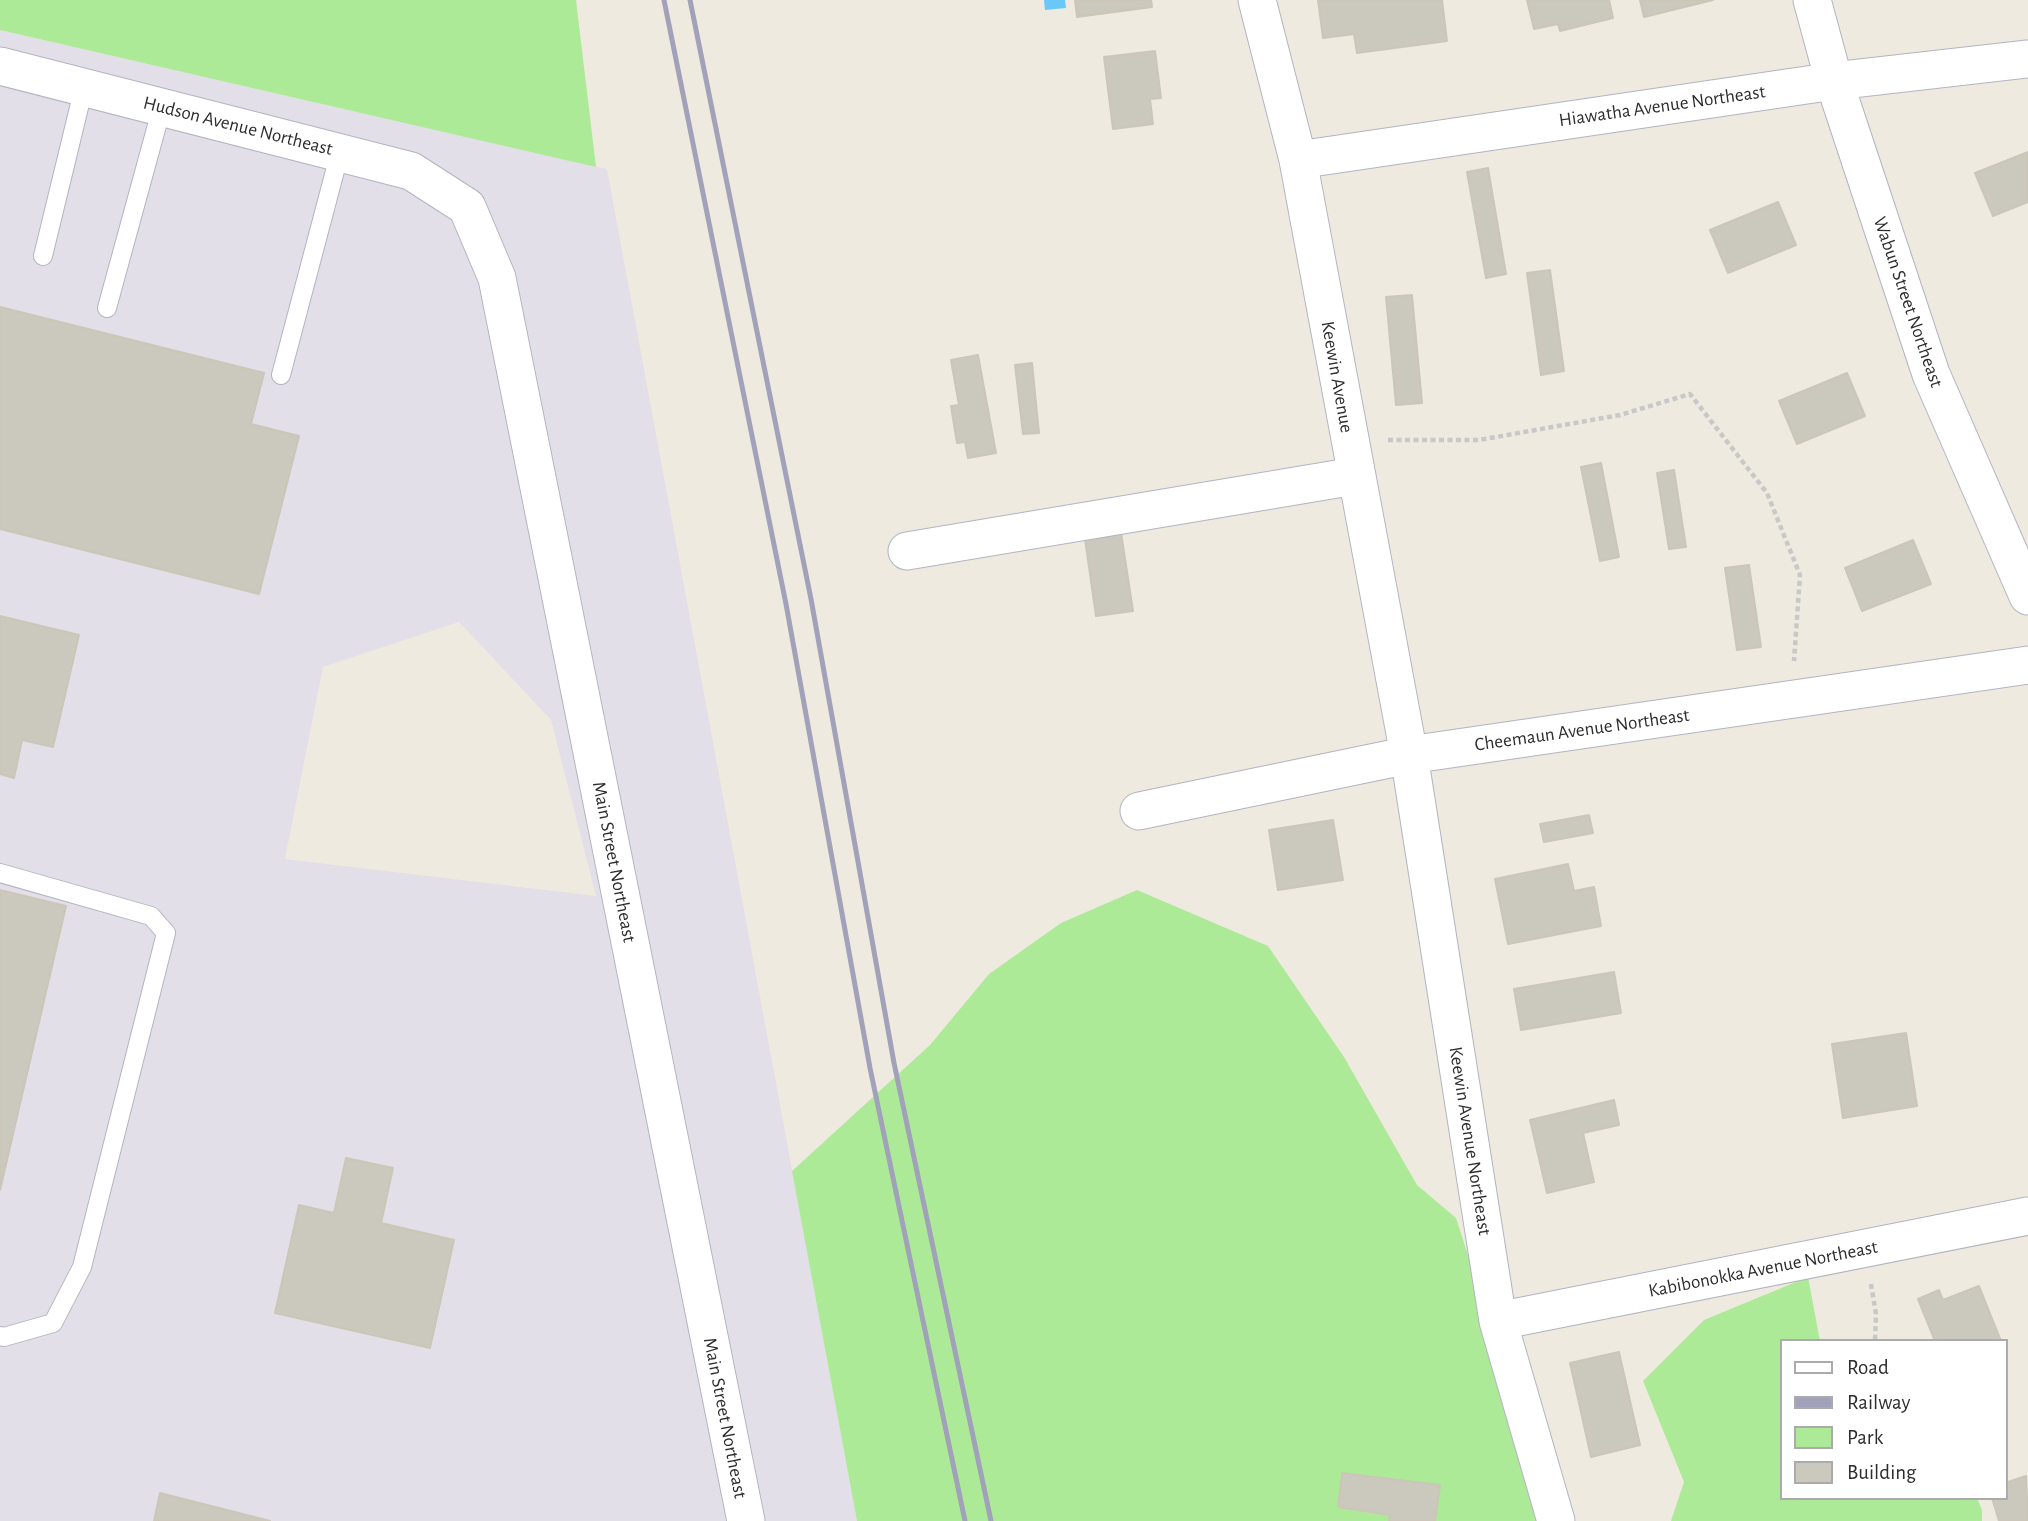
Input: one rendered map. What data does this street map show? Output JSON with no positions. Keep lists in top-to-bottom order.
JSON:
{
  "streets": {
    "street": [
      "Hiawatha Avenue Northeast",
      "Hudson Avenue Northeast",
      "Wabun Street Northeast",
      "Keewin Avenue",
      "Cheemaun Avenue Northeast",
      "Main Street Northeast",
      "Keewin Avenue Northeast",
      "Kabibonokka Avenue Northeast"
    ]
  },
  "crossings": [
    ["Hiawatha Avenue Northeast", "Wabun Street Northeast"],
    ["Hiawatha Avenue Northeast", "Keewin Avenue"],
    ["Hudson Avenue Northeast", "Main Street Northeast"],
    ["Keewin Avenue", "Cheemaun Avenue Northeast"],
    ["Keewin Avenue", "Keewin Avenue Northeast"],
    ["Cheemaun Avenue Northeast", "Keewin Avenue Northeast"],
    ["Keewin Avenue Northeast", "Kabibonokka Avenue Northeast"]
  ],
  "legend": [
    "Road",
    "Railway",
    "Park",
    "Building"
  ]
}
